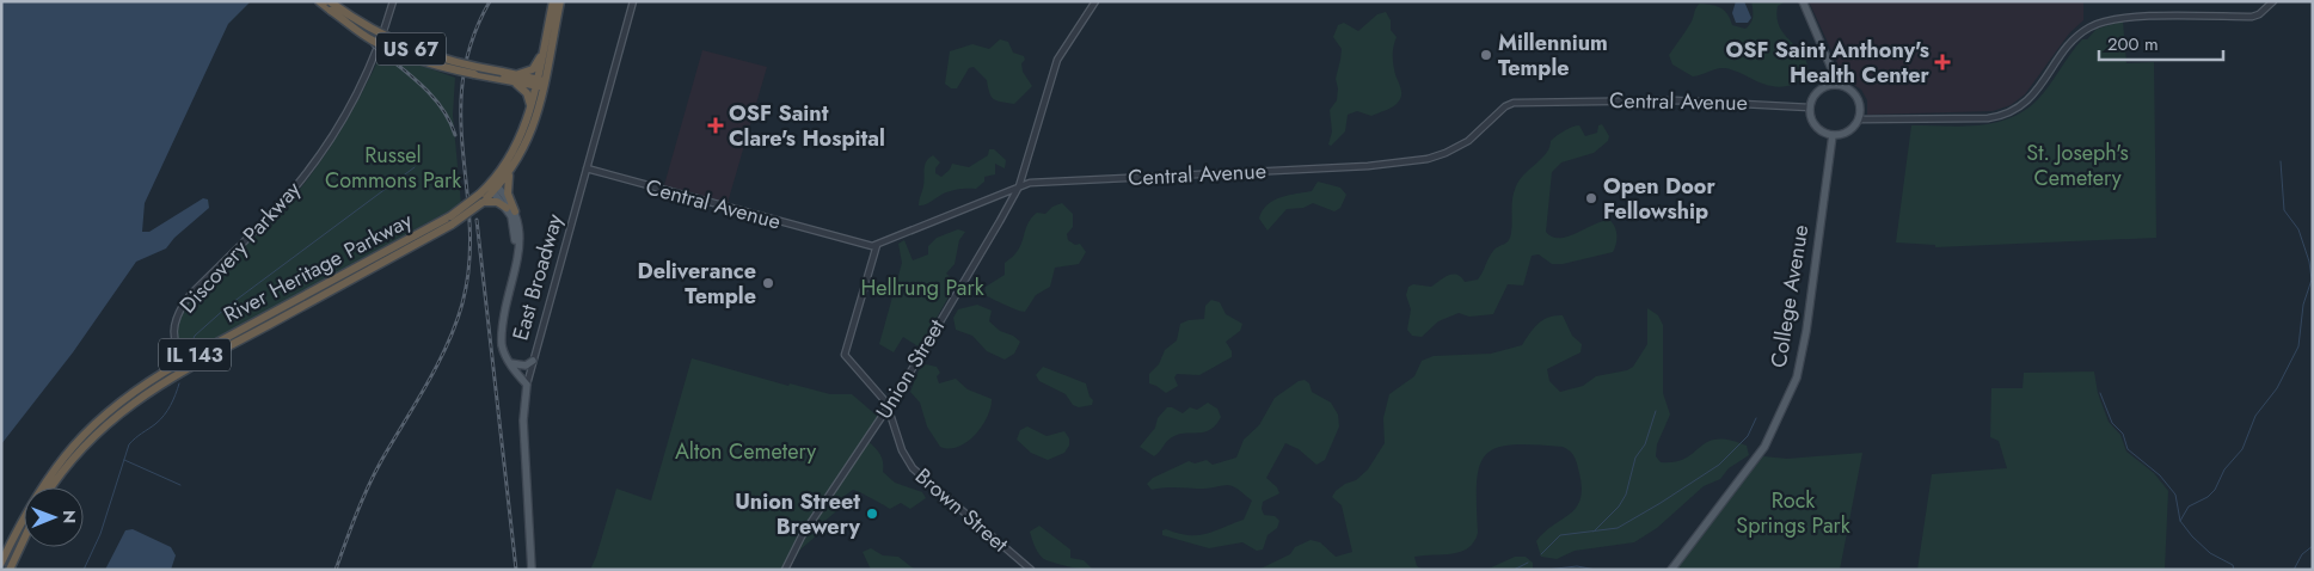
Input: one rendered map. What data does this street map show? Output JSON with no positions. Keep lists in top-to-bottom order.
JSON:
{
  "streets": {
    "highway": ["US 67", "River Heritage Parkway", "IL 143"],
    "main road": ["East Broadway", "College Avenue"],
    "street": [
      "Central Avenue",
      "Discovery Parkway",
      "Union Street",
      "Brown Street"
    ]
  },
  "crossings": [
    ["Central Avenue", "East Broadway"],
    ["Central Avenue", "College Avenue"],
    ["Central Avenue", "Union Street"],
    ["Central Avenue", "Brown Street"],
    ["Discovery Parkway", "River Heritage Parkway"],
    ["River Heritage Parkway", "IL 143"],
    ["Union Street", "Brown Street"]
  ],
  "parks": [
    "St. Joseph's Cemetery",
    "Russel Commons Park",
    "Hellrung Park",
    "Alton Cemetery",
    "Rock Springs Park"
  ],
  "places": {
    "other": [
      "Millennium Temple",
      "Open Door Fellowship",
      "Deliverance Temple",
      "Union Street Brewery"
    ],
    "health": ["OSF Saint Anthony's Health Center", "OSF Saint Clare's Hospital"]
  },
  "scale_bar": "200 m",
  "north": "right"
}
